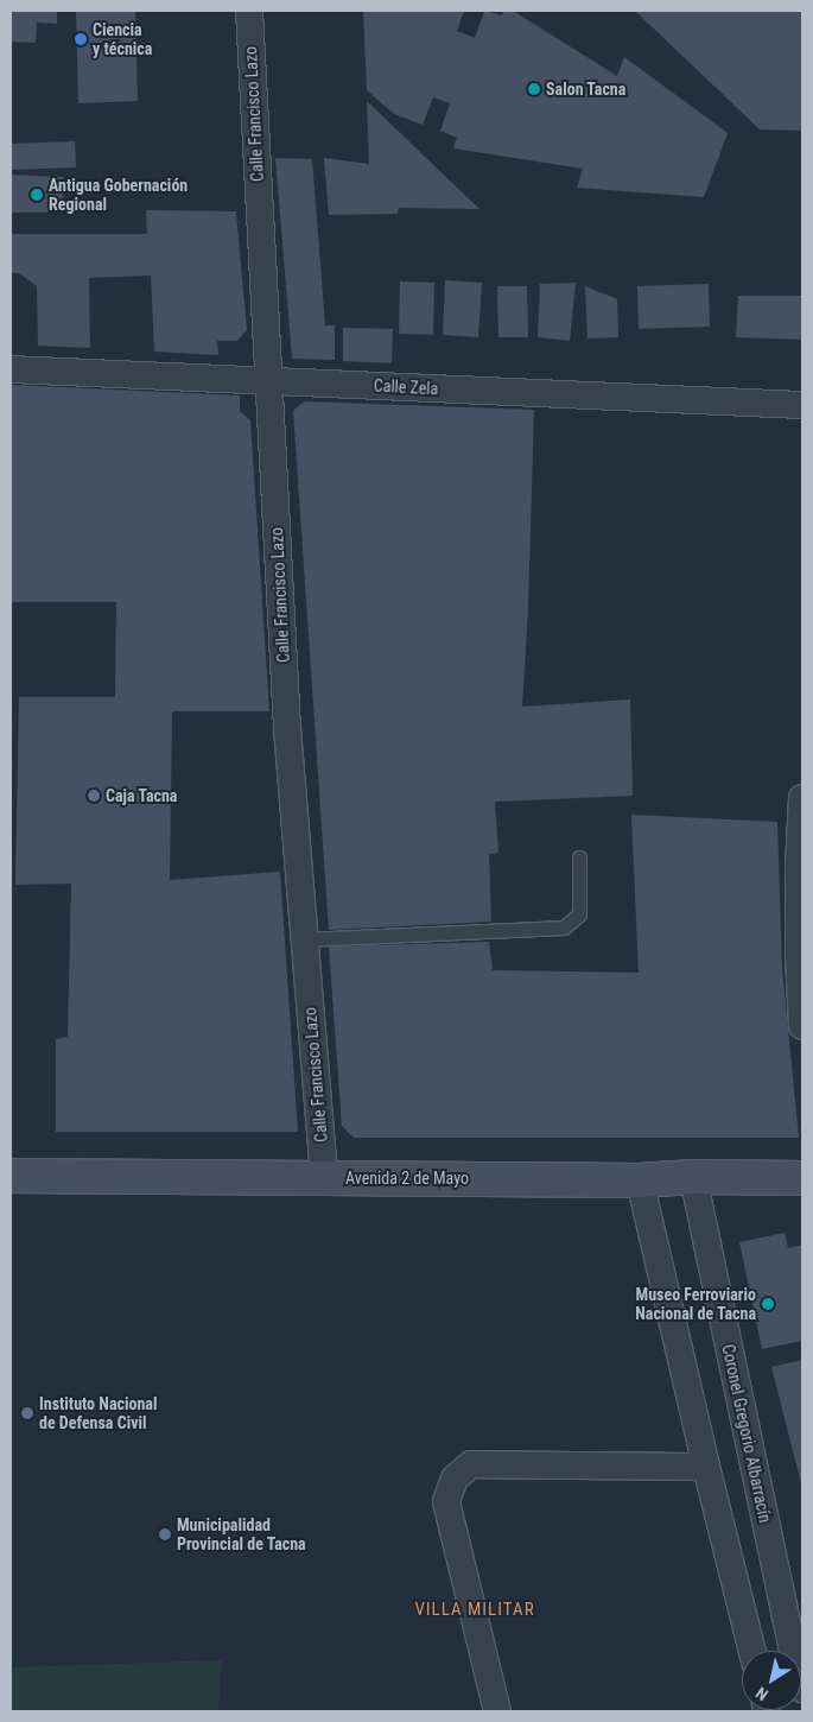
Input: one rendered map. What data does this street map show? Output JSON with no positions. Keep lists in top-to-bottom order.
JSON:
{
  "streets": {
    "street": [
      "Calle Francisco Lazo",
      "Calle Zela",
      "Avenida 2 de Mayo",
      "Coronel Gregorio Albarracín"
    ]
  },
  "crossings": [
    ["Calle Francisco Lazo", "Calle Zela"],
    ["Calle Francisco Lazo", "Avenida 2 de Mayo"],
    ["Avenida 2 de Mayo", "Coronel Gregorio Albarracín"]
  ],
  "districts": ["VILLA MILITAR"],
  "places": [
    "Ciencia y técnica",
    "Salon Tacna",
    "Antigua Gobernación Regional",
    "Caja Tacna",
    "Museo Ferroviario Nacional de Tacna",
    "Instituto Nacional de Defensa Civil",
    "Municipalidad Provincial de Tacna"
  ],
  "north": "bottom left"
}
